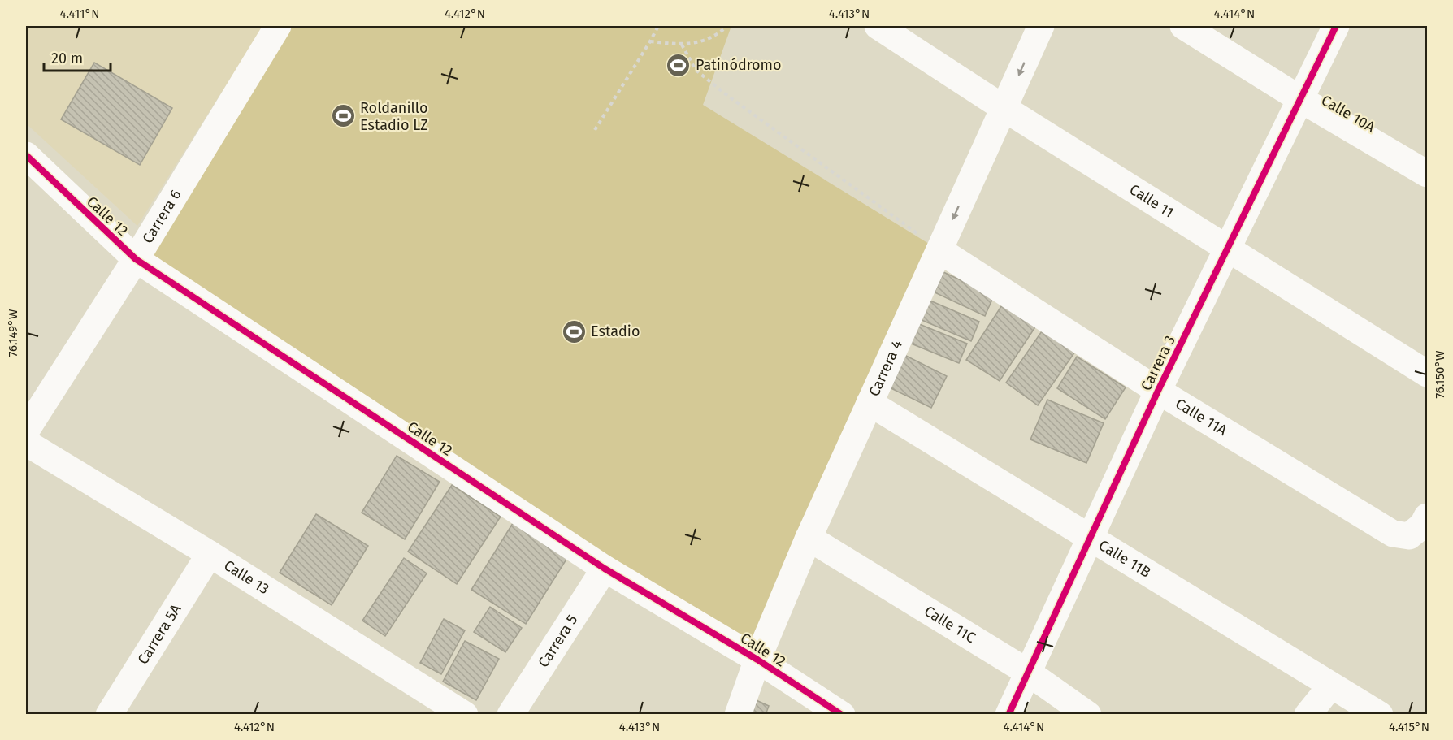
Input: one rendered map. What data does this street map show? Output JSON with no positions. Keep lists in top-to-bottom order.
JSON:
{
  "streets": {
    "street": [
      "Calle 10A",
      "Calle 11",
      "Calle 12",
      "Carrera 6",
      "Carrera 3",
      "Carrera 4",
      "Calle 11A",
      "Calle 11B",
      "Calle 13",
      "Calle 11C",
      "Carrera 5A",
      "Carrera 5"
    ]
  },
  "crossings": [
    ["Calle 10A", "Carrera 3"],
    ["Calle 11", "Carrera 3"],
    ["Calle 11", "Carrera 4"],
    ["Calle 12", "Carrera 6"],
    ["Calle 12", "Carrera 4"],
    ["Calle 12", "Carrera 5"],
    ["Carrera 3", "Calle 11A"],
    ["Carrera 3", "Calle 11B"],
    ["Carrera 3", "Calle 11C"],
    ["Carrera 4", "Calle 11A"],
    ["Carrera 4", "Calle 11B"],
    ["Carrera 4", "Calle 11C"],
    ["Calle 13", "Carrera 5A"]
  ],
  "places": {
    "sports": ["Patinódromo", "Roldanillo Estadio LZ", "Estadio"]
  },
  "scale_bar": "20 m",
  "coordinates": [
    "4.411°N",
    "4.412°N",
    "4.413°N",
    "4.414°N",
    "76.149°W",
    "76.150°W",
    "4.415°N"
  ]
}
